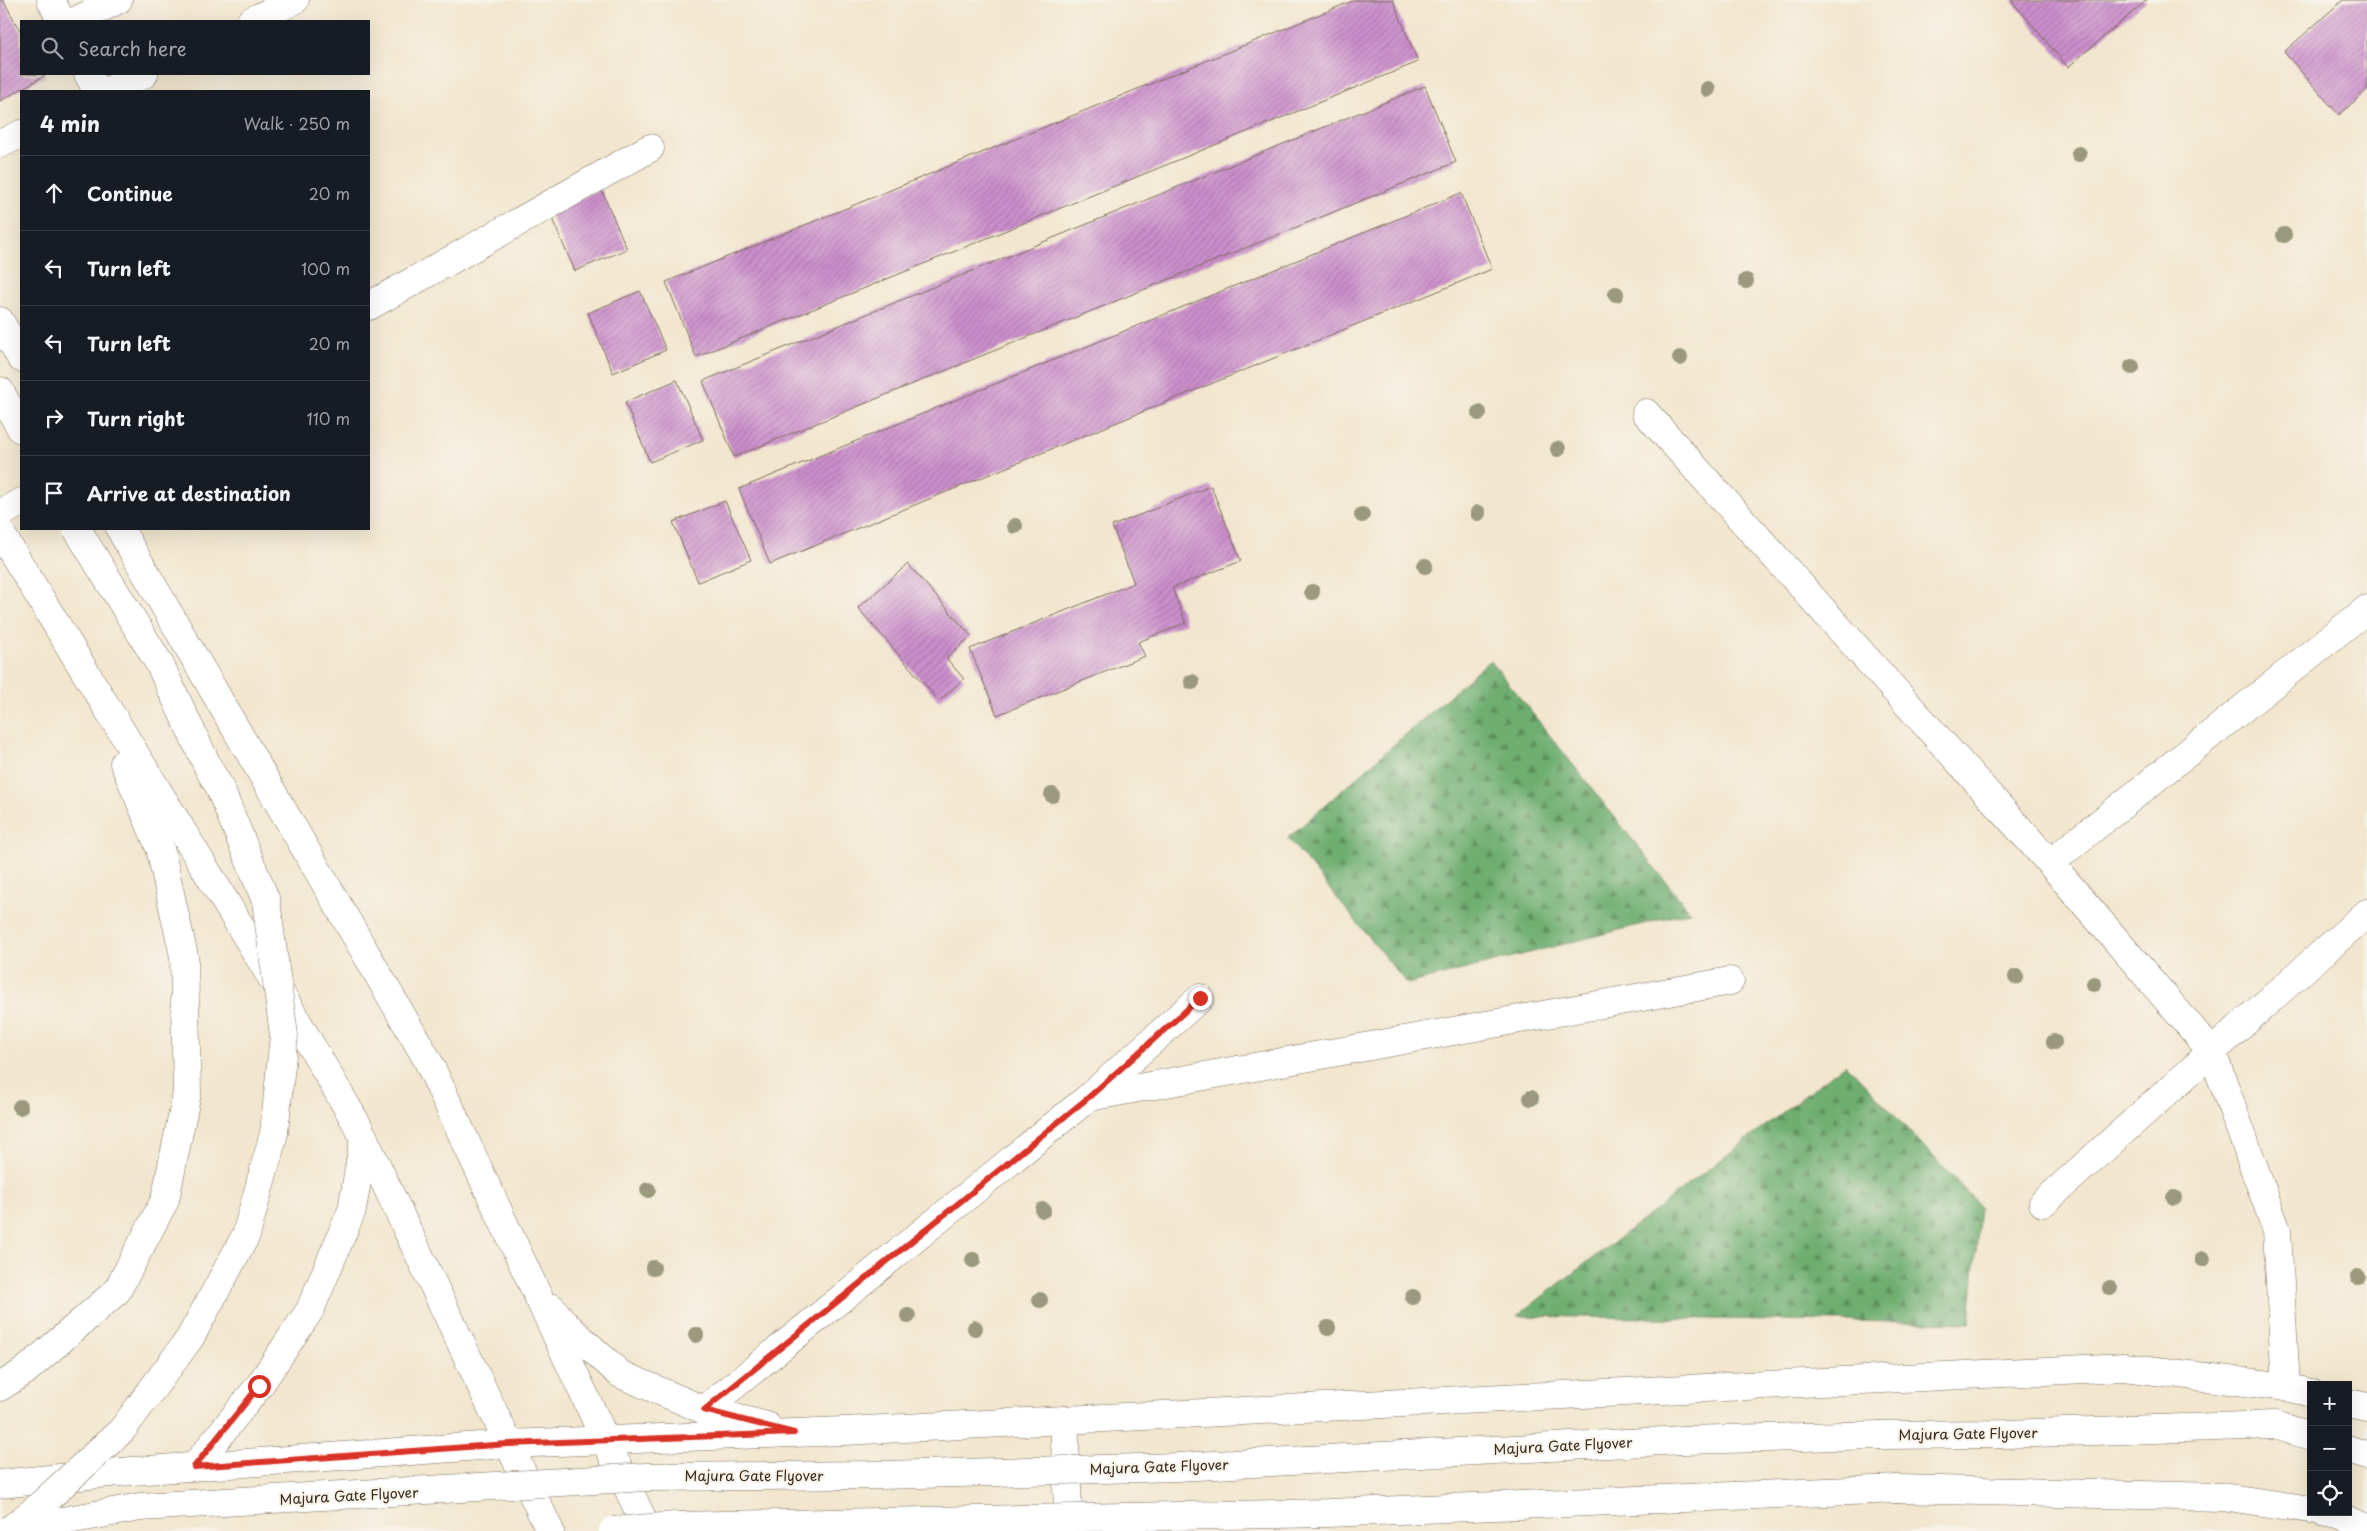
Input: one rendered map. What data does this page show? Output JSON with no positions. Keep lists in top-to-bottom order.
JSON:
{
  "streets": {
    "main road": ["Majura Gate Flyover"]
  },
  "page": {
    "search": "Search here",
    "heading": ["4 min", "Walk · 250 m"],
    "list": [
      ["Continue", "20 m"],
      ["Turn left", "100 m"],
      ["Turn left", "20 m"],
      ["Turn right", "110 m"],
      "Arrive at destination"
    ],
    "map_buttons": ["+", "−"]
  }
}
